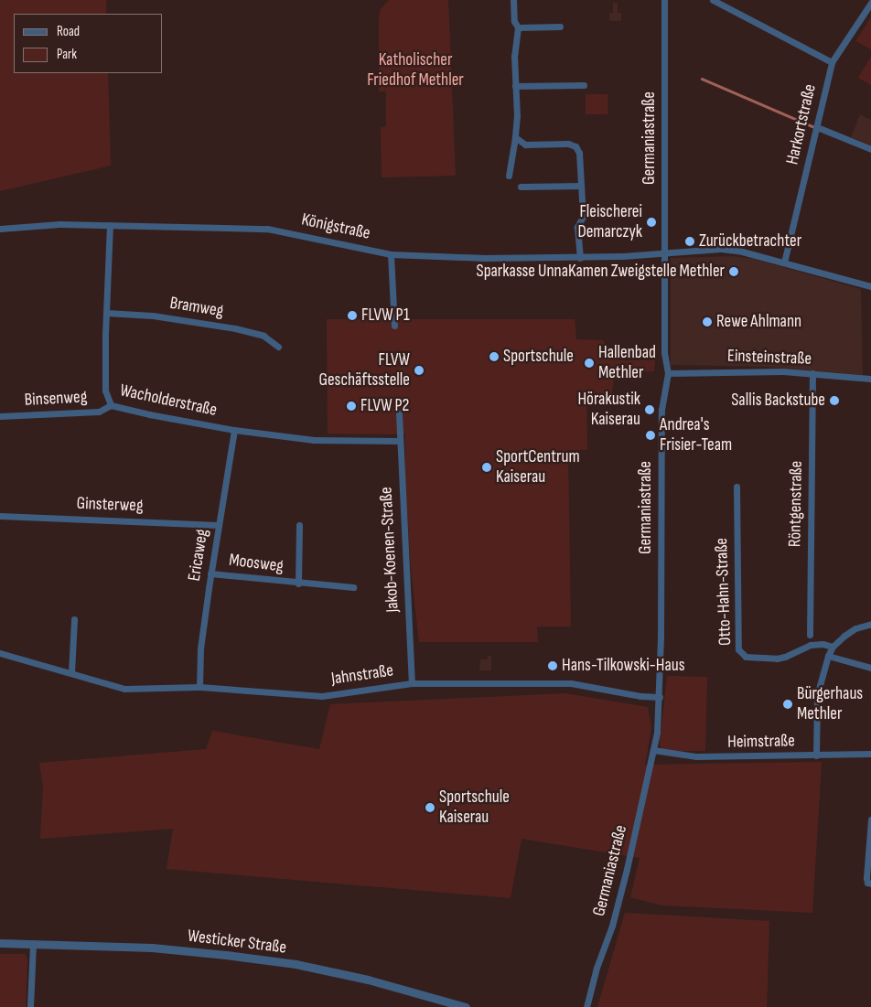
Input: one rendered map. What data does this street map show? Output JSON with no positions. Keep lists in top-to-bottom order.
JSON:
{
  "streets": {
    "street": [
      "Harkortstraße",
      "Germaniastraße",
      "Königstraße",
      "Bramweg",
      "Einsteinstraße",
      "Binsenweg",
      "Wacholderstraße",
      "Röntgenstraße",
      "Ginsterweg",
      "Jakob-Koenen-Straße",
      "Ericaweg",
      "Moosweg",
      "Otto-Hahn-Straße",
      "Jahnstraße",
      "Heimstraße",
      "Westicker Straße"
    ]
  },
  "crossings": [
    ["Harkortstraße", "Königstraße"],
    ["Germaniastraße", "Königstraße"],
    ["Germaniastraße", "Einsteinstraße"],
    ["Germaniastraße", "Jahnstraße"],
    ["Germaniastraße", "Heimstraße"],
    ["Königstraße", "Wacholderstraße"],
    ["Bramweg", "Wacholderstraße"],
    ["Einsteinstraße", "Röntgenstraße"],
    ["Binsenweg", "Wacholderstraße"],
    ["Wacholderstraße", "Jakob-Koenen-Straße"],
    ["Wacholderstraße", "Ericaweg"],
    ["Ginsterweg", "Ericaweg"],
    ["Jakob-Koenen-Straße", "Jahnstraße"],
    ["Ericaweg", "Moosweg"],
    ["Ericaweg", "Jahnstraße"]
  ],
  "parks": ["Katholischer Friedhof Methler"],
  "places": [
    "Fleischerei Demarczyk",
    "Zurückbetrachter",
    "Sparkasse UnnaKamen Zweigstelle Methler",
    "FLVW P1",
    "Rewe Ahlmann",
    "Sportschule",
    "Hallenbad Methler",
    "FLVW Geschäftsstelle",
    "Sallis Backstube",
    "FLVW P2",
    "Hörakustik Kaiserau",
    "Andrea's Frisier-Team",
    "SportCentrum Kaiserau",
    "Hans-Tilkowski-Haus",
    "Bürgerhaus Methler",
    "Sportschule Kaiserau"
  ],
  "legend": ["Road", "Park"]
}
